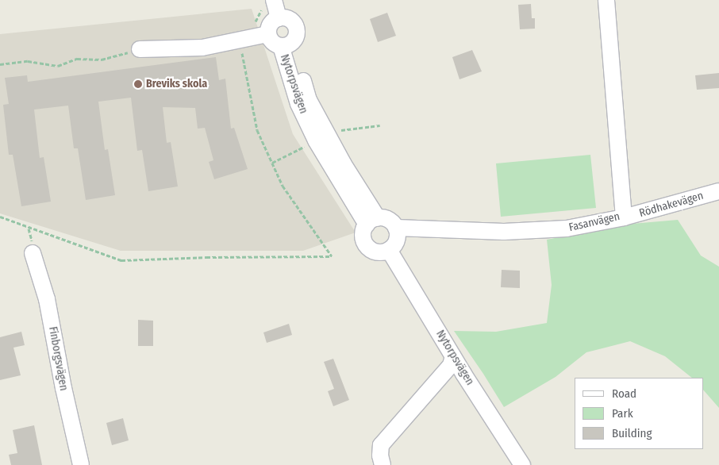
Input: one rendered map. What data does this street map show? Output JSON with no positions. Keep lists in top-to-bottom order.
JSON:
{
  "streets": {
    "street": [
      "Nytorpsvägen",
      "Rödhakevägen",
      "Fasanvägen",
      "Finborgsvägen"
    ]
  },
  "crossings": [
    ["Nytorpsvägen", "Fasanvägen"],
    ["Rödhakevägen", "Fasanvägen"]
  ],
  "places": ["Breviks skola"],
  "legend": ["Road", "Park", "Building"]
}
